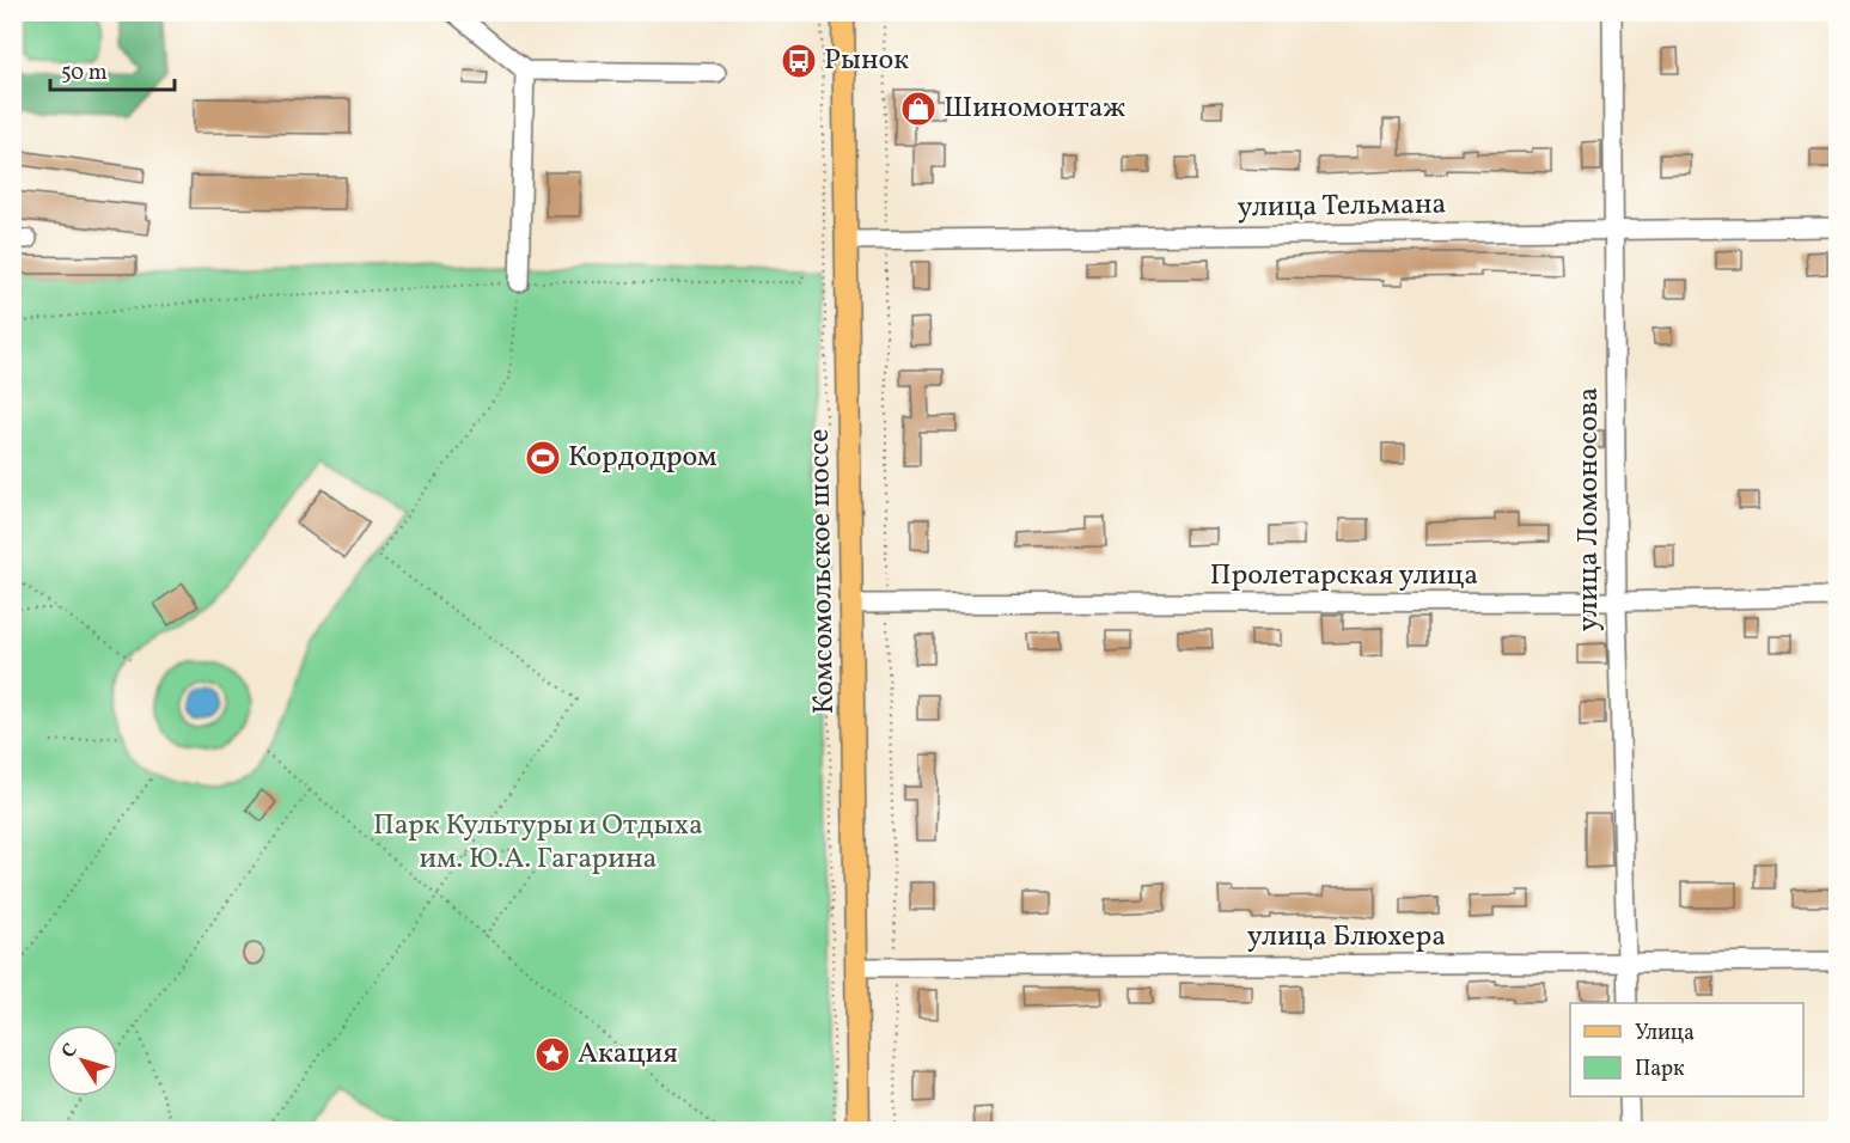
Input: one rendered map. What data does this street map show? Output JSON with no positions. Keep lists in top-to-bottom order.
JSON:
{
  "streets": {
    "main road": ["Комсомольское шоссе"],
    "street": [
      "улица Тельмана",
      "улица Ломоносова",
      "Пролетарская улица",
      "улица Блюхера"
    ]
  },
  "crossings": [
    ["улица Тельмана", "улица Ломоносова"],
    ["улица Тельмана", "Комсомольское шоссе"],
    ["улица Ломоносова", "Пролетарская улица"],
    ["улица Ломоносова", "улица Блюхера"],
    ["Комсомольское шоссе", "Пролетарская улица"],
    ["Комсомольское шоссе", "улица Блюхера"]
  ],
  "parks": ["Парк Культуры и Отдыха им. Ю.А. Гагарина"],
  "places": {
    "bus stop": ["Рынок"],
    "shop": ["Шиномонтаж"],
    "sports": ["Кордодром"],
    "place": ["Акация"]
  },
  "legend": ["Улица", "Парк"],
  "scale_bar": "50 m",
  "north": "top left"
}
